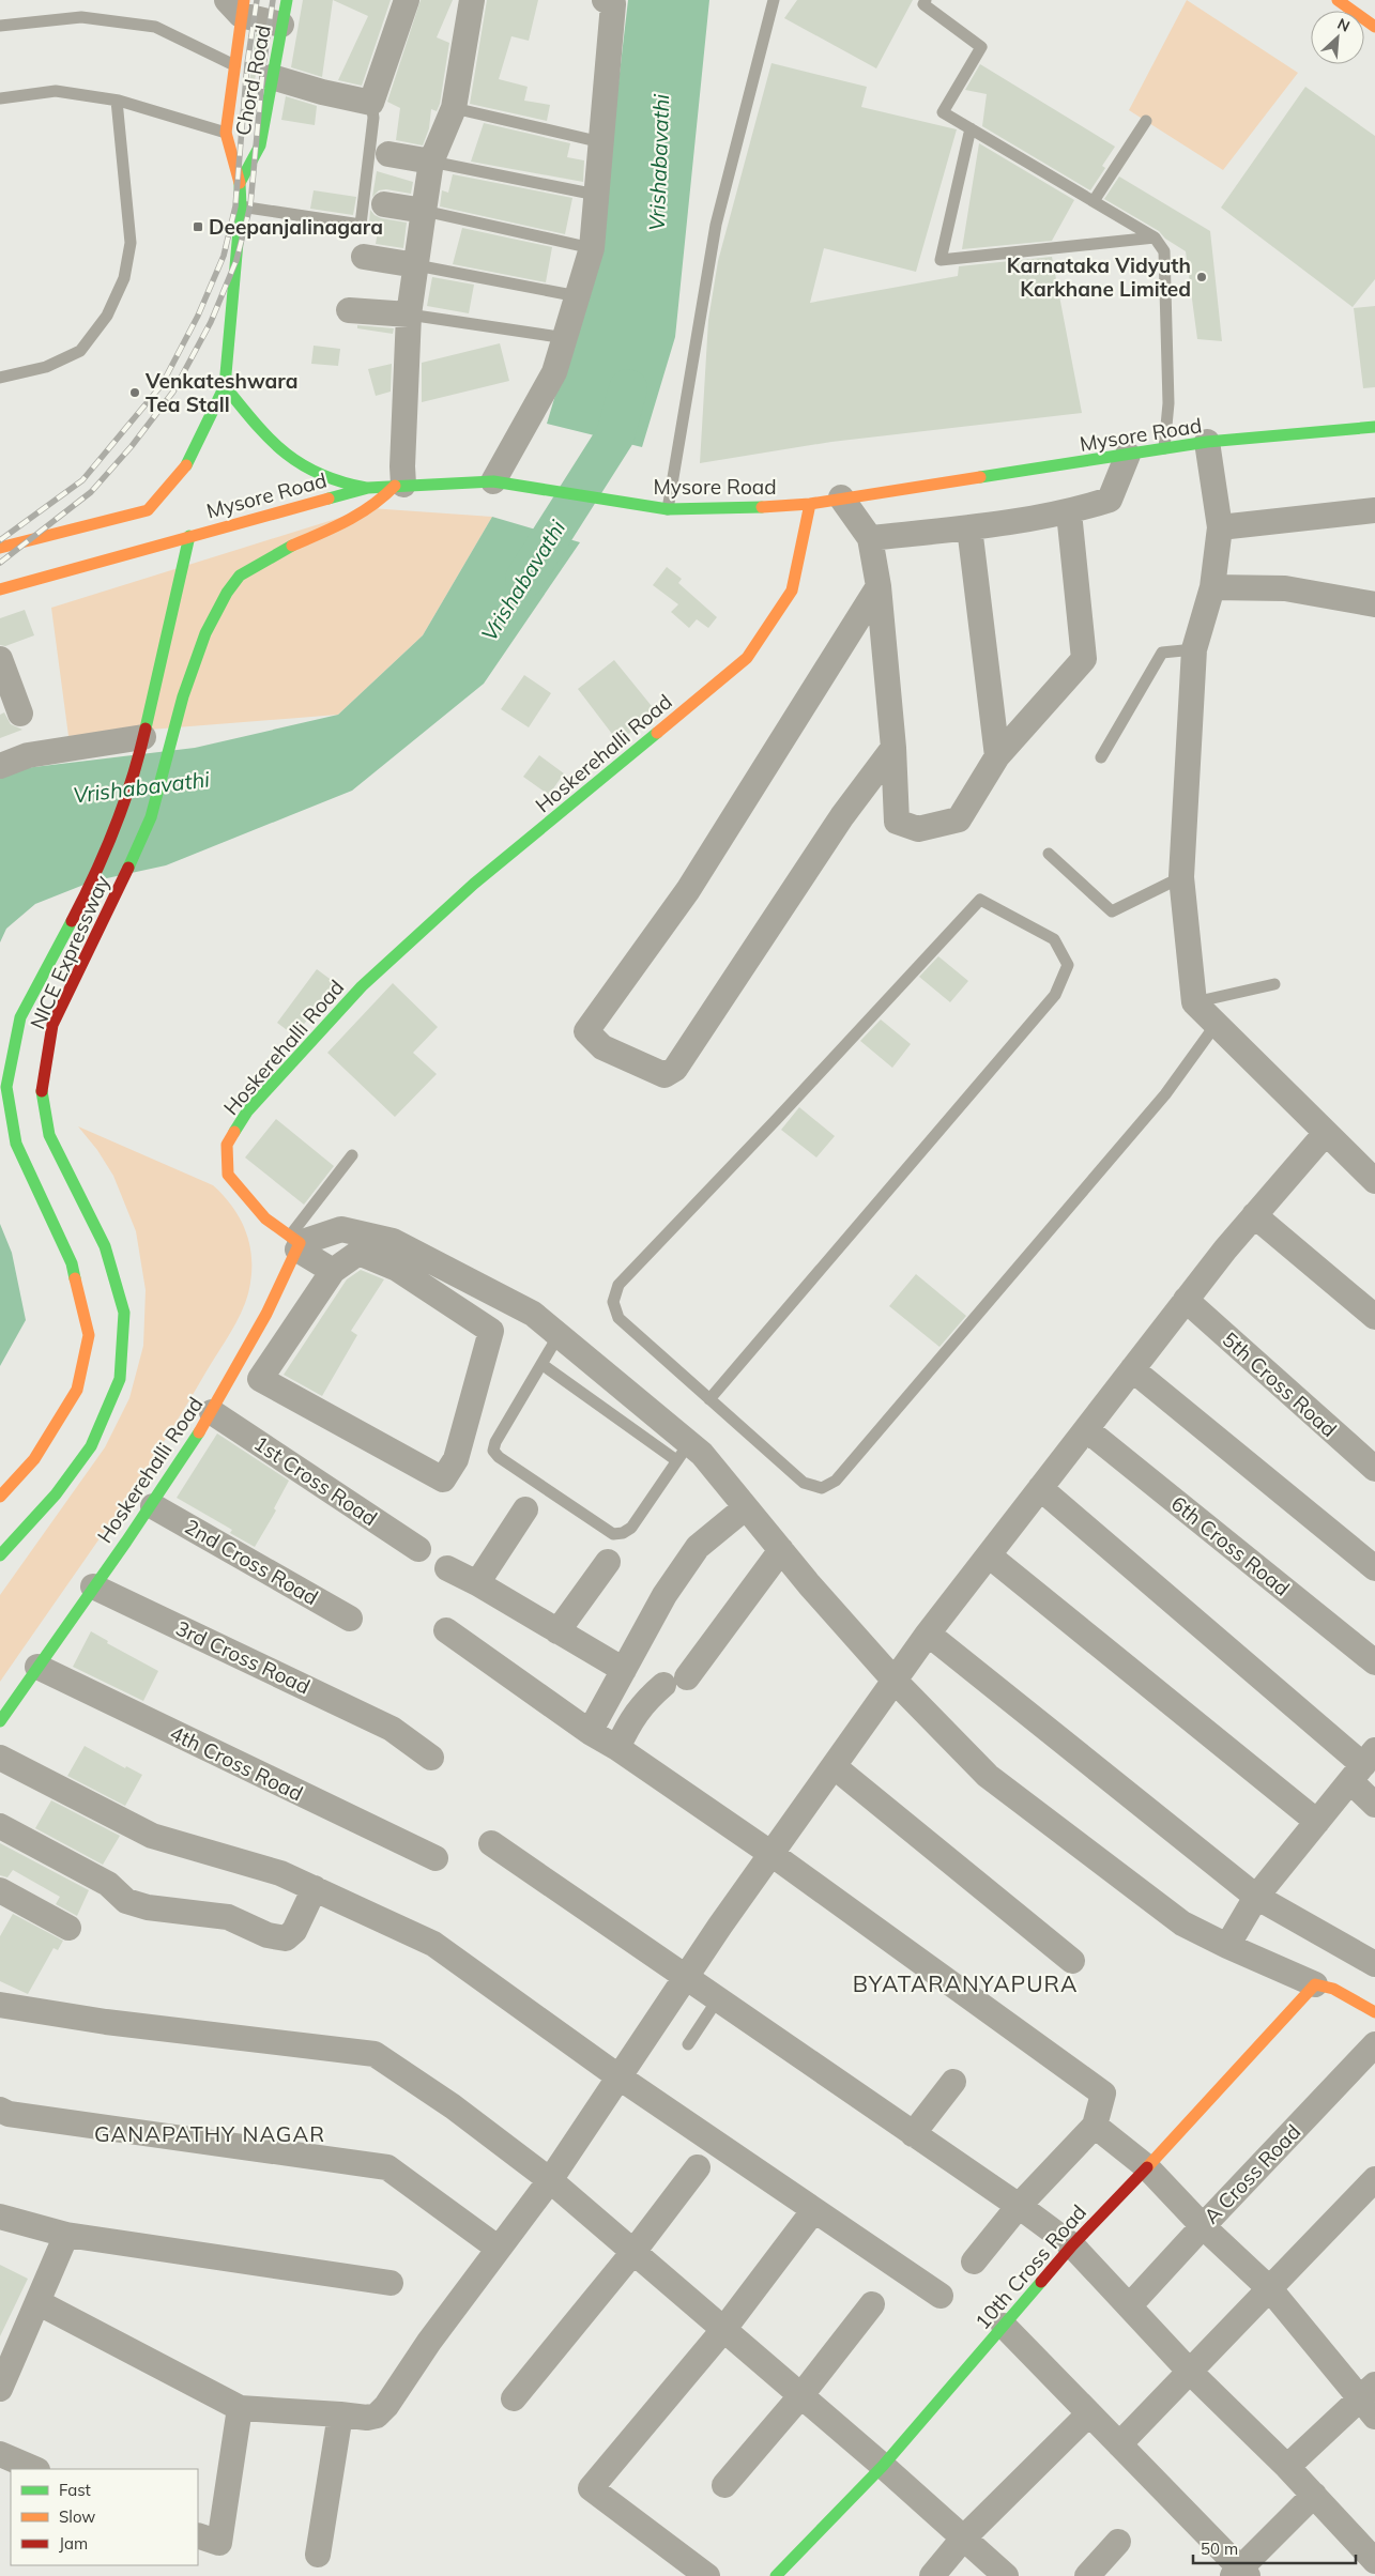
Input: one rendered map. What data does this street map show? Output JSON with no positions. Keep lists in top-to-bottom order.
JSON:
{
  "streets": {
    "main road": [
      "Chord Road",
      "Mysore Road",
      "Hoskerehalli Road",
      "NICE Expressway",
      "10th Cross Road"
    ],
    "street": [
      "5th Cross Road",
      "1st Cross Road",
      "6th Cross Road",
      "2nd Cross Road",
      "3rd Cross Road",
      "4th Cross Road",
      "A Cross Road"
    ]
  },
  "crossings": [
    ["Mysore Road", "Hoskerehalli Road"],
    ["Mysore Road", "NICE Expressway"],
    ["Hoskerehalli Road", "1st Cross Road"],
    ["Hoskerehalli Road", "2nd Cross Road"],
    ["Hoskerehalli Road", "3rd Cross Road"],
    ["Hoskerehalli Road", "4th Cross Road"]
  ],
  "districts": ["BYATARANYAPURA", "GANAPATHY NAGAR"],
  "water": ["Vrishabavathi"],
  "places": {
    "transit": ["Deepanjalinagara"],
    "other": ["Karnataka Vidyuth Karkhane Limited", "Venkateshwara Tea Stall"]
  },
  "legend": ["Fast", "Slow", "Jam"],
  "scale_bar": "50 m",
  "north": "top right"
}
